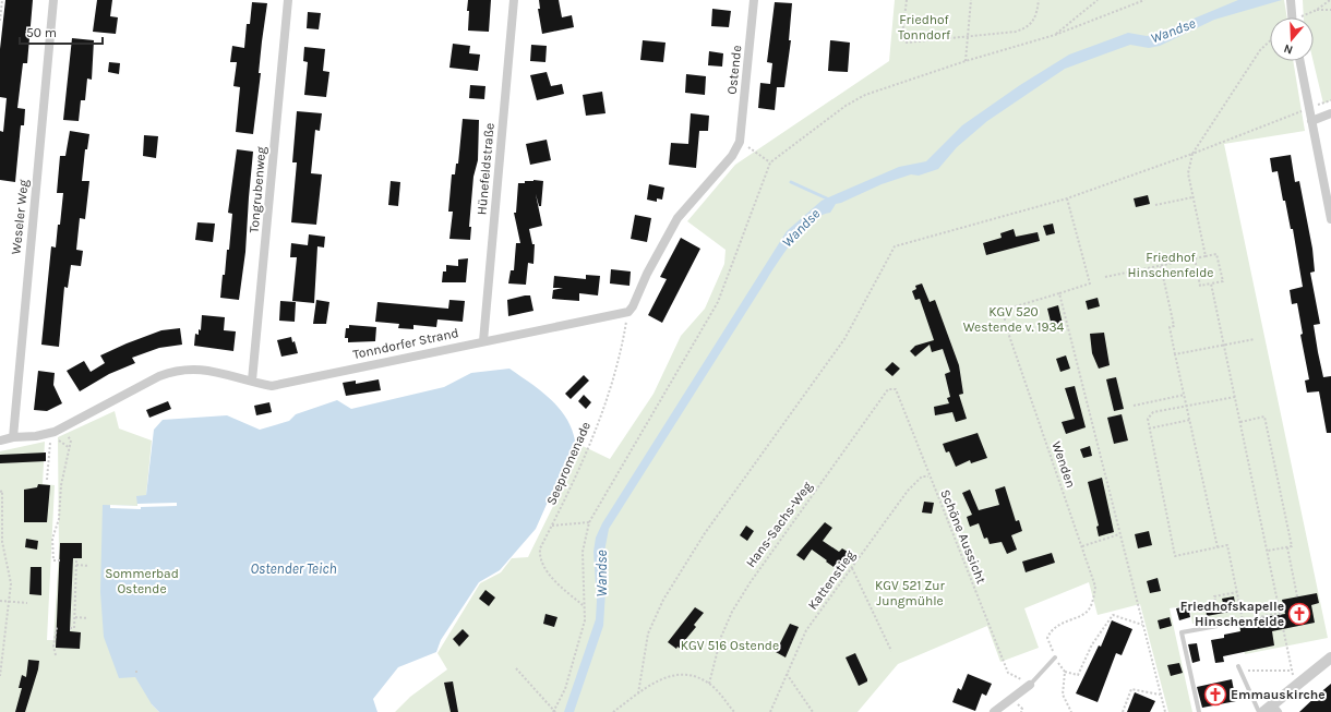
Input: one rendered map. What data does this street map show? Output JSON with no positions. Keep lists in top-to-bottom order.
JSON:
{
  "streets": {
    "street": [
      "Ostende",
      "Hünefeldstraße",
      "Tongrubenweg",
      "Weseler Weg",
      "Tonndorfer Strand"
    ],
    "path": [
      "Seepromenade",
      "Wenden",
      "Hans-Sachs-Weg",
      "Schöne Aussicht",
      "Kattenstieg"
    ]
  },
  "crossings": [
    ["Hünefeldstraße", "Tonndorfer Strand"],
    ["Tongrubenweg", "Tonndorfer Strand"],
    ["Weseler Weg", "Tonndorfer Strand"],
    ["Tonndorfer Strand", "Seepromenade"],
    ["Hans-Sachs-Weg", "Schöne Aussicht"],
    ["Schöne Aussicht", "Kattenstieg"]
  ],
  "water": ["Wandse", "Ostender Teich"],
  "parks": [
    "Friedhof Tonndorf",
    "Friedhof Hinschenfelde",
    "KGV 520 Westende v. 1934",
    "Sommerbad Ostende",
    "KGV 521 Zur Jungmühle",
    "KGV 516 Ostende"
  ],
  "places": {
    "church": ["Friedhofskapelle Hinschenfelde", "Emmauskirche"]
  },
  "scale_bar": "50 m",
  "north": "bottom"
}
